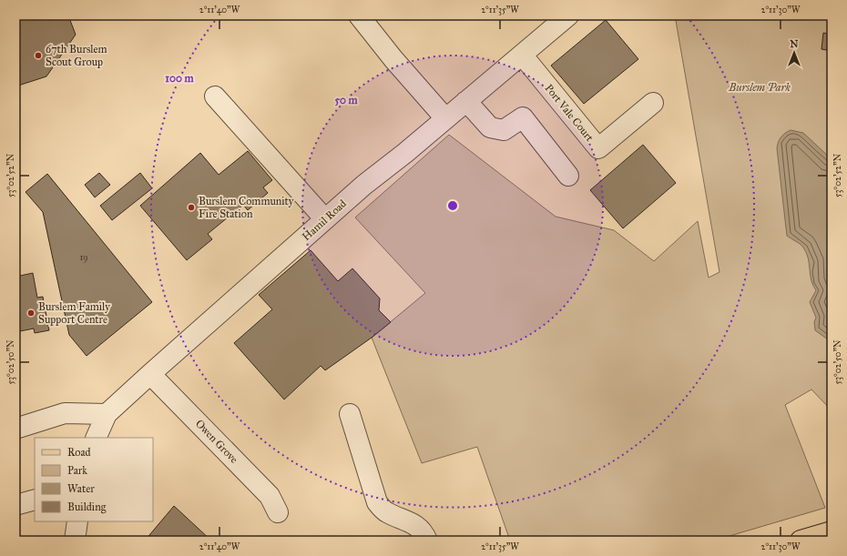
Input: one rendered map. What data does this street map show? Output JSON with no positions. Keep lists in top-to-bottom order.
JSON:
{
  "streets": {
    "street": ["Port Vale Court", "Hamil Road", "Owen Grove"]
  },
  "crossings": [
    ["Port Vale Court", "Hamil Road"],
    ["Hamil Road", "Owen Grove"]
  ],
  "parks": ["Burslem Park"],
  "places": ["67th Burslem Scout Group", "Burslem Community Fire Station", "Burslem Family Support Centre"],
  "house_numbers": ["19"],
  "legend": [
    "Road",
    "Park",
    "Water",
    "Building"
  ],
  "north": "top",
  "coordinates": [
    "2°11'40\"W",
    "2°11'35\"W",
    "2°11'30\"W",
    "53°02'52\"N",
    "53°02'50\"N"
  ],
  "rings": ["100 m", "50 m"]
}
